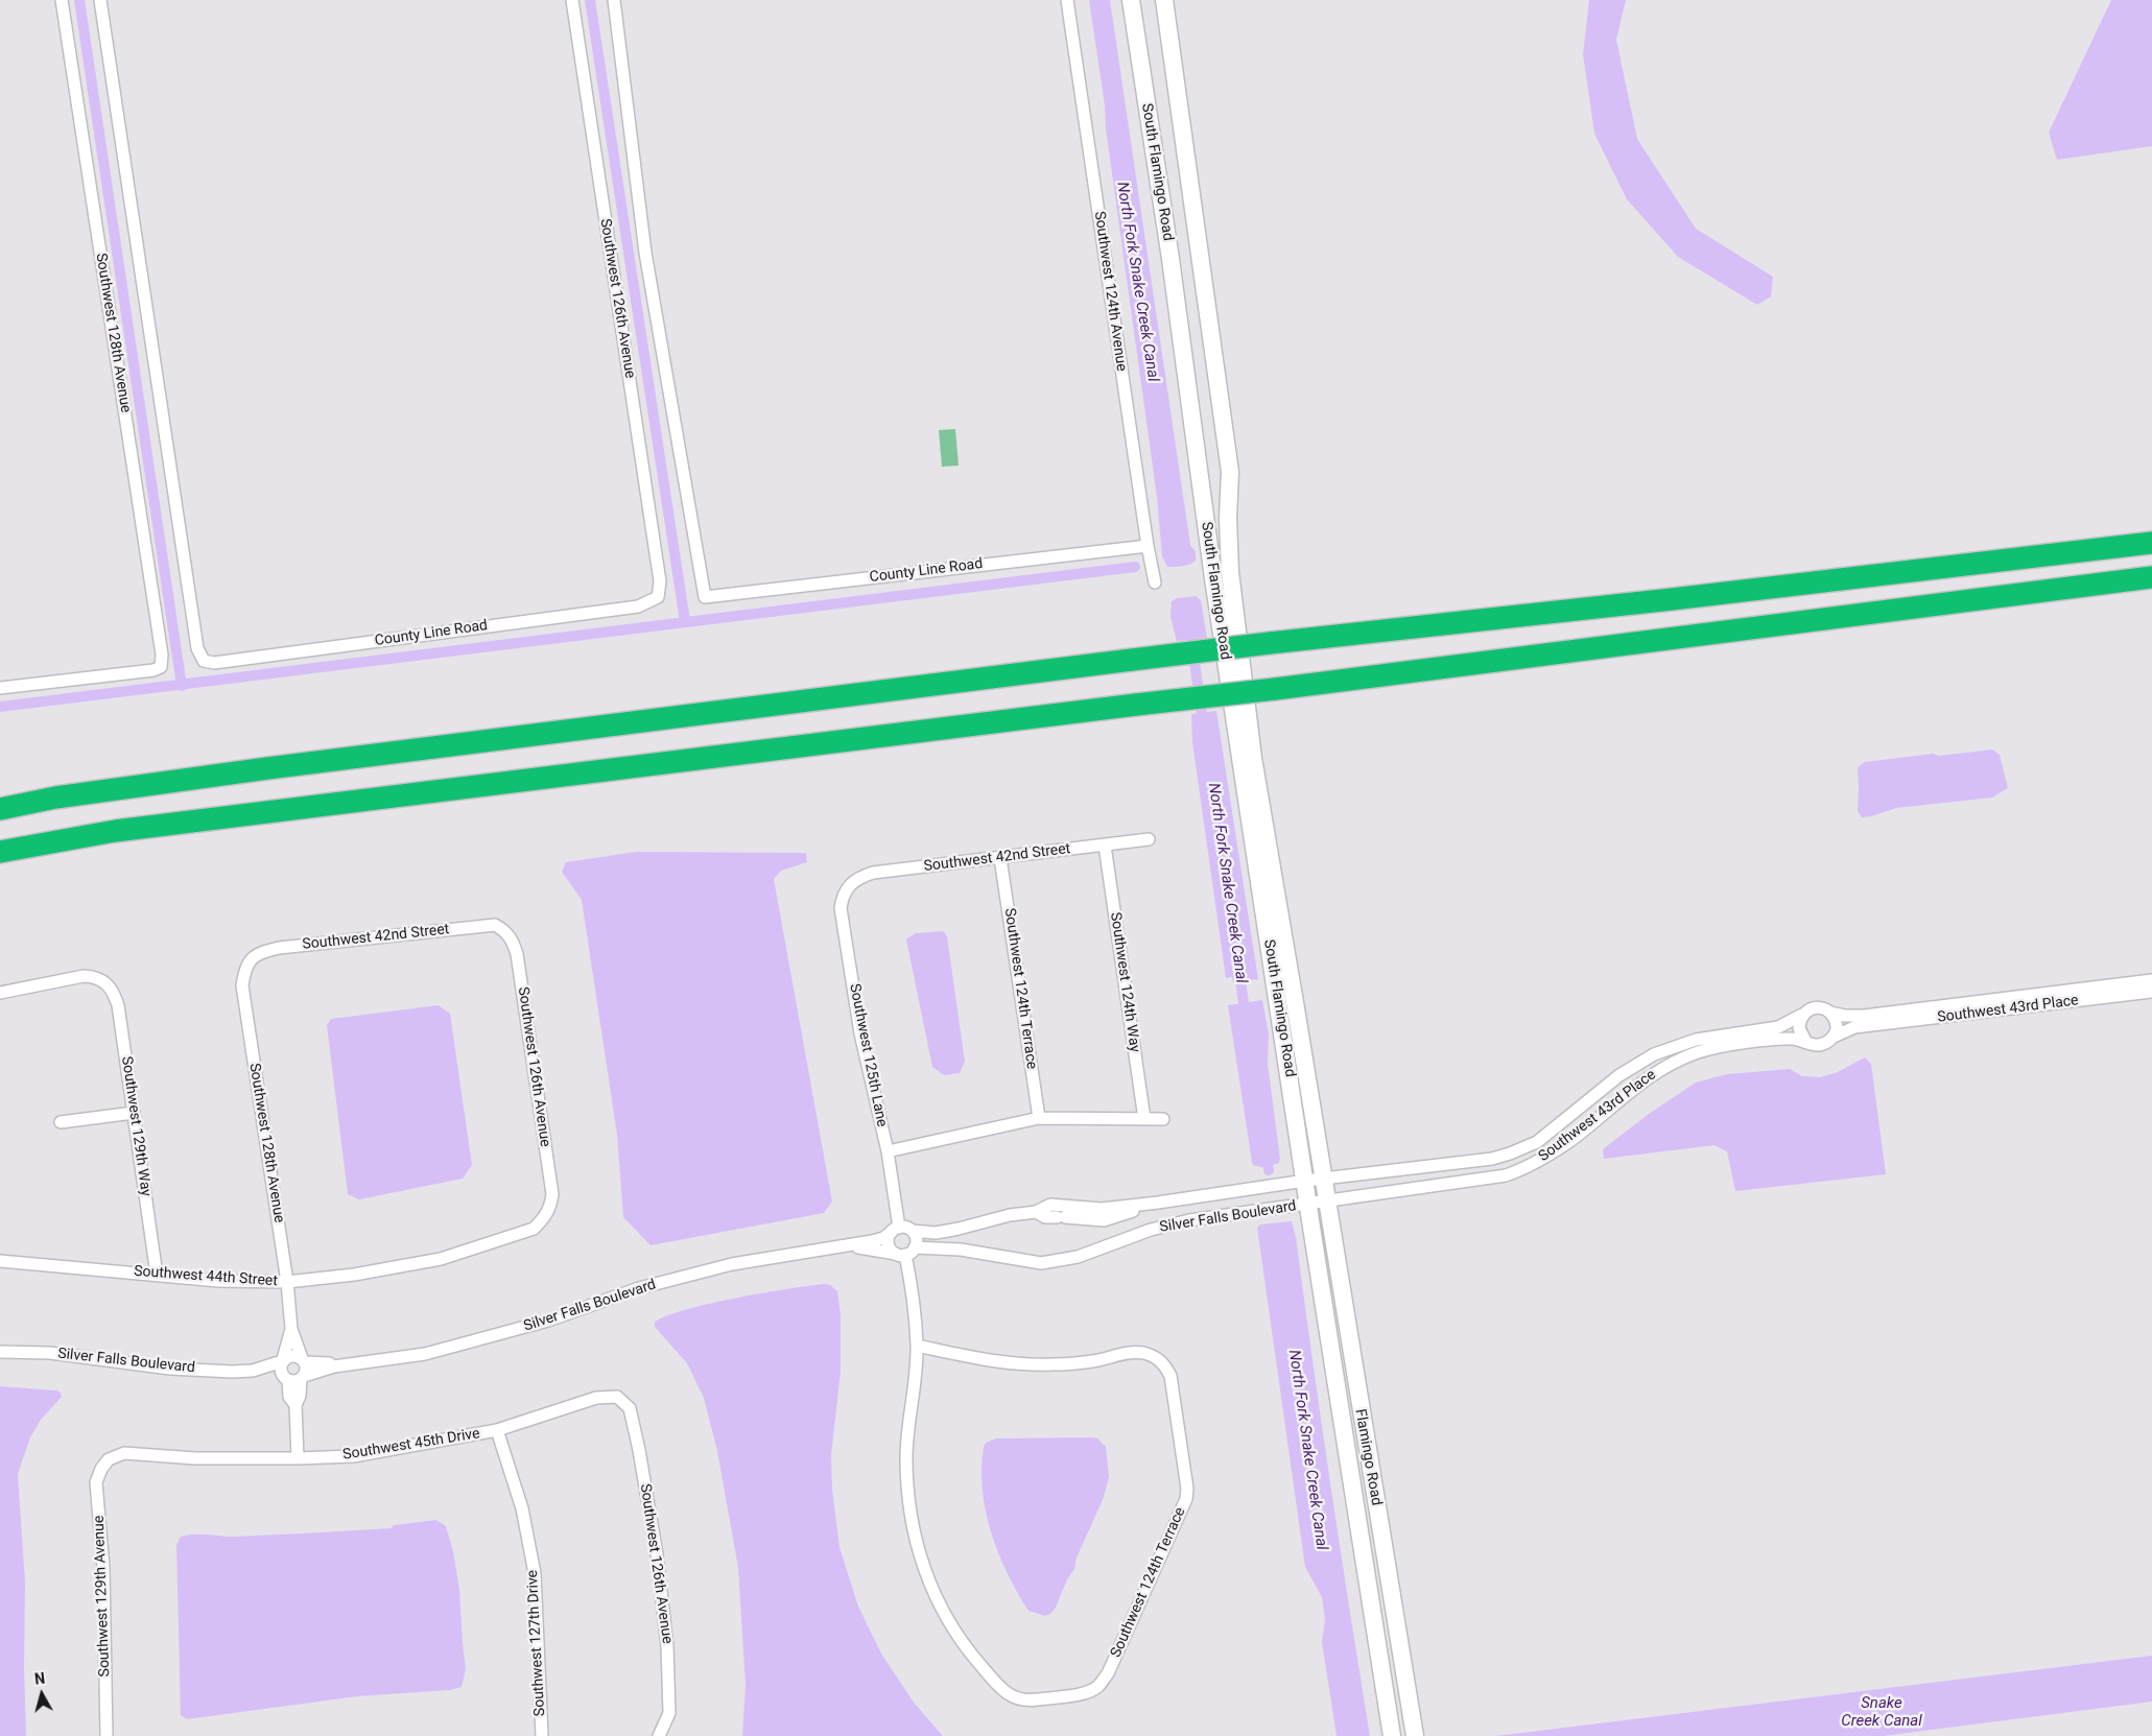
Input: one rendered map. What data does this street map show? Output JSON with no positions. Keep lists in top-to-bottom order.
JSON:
{
  "streets": {
    "main road": ["South Flamingo Road", "Flamingo Road"],
    "street": [
      "Southwest 124th Avenue",
      "Southwest 126th Avenue",
      "Southwest 128th Avenue",
      "County Line Road",
      "Southwest 42nd Street",
      "Southwest 124th Way",
      "Southwest 124th Terrace",
      "Southwest 43rd Place",
      "Southwest 125th Lane",
      "Southwest 129th Way",
      "Silver Falls Boulevard",
      "Southwest 44th Street",
      "Southwest 45th Drive",
      "Southwest 129th Avenue",
      "Southwest 127th Drive"
    ]
  },
  "crossings": [
    ["South Flamingo Road", "Southwest 43rd Place"],
    ["South Flamingo Road", "Silver Falls Boulevard"],
    ["South Flamingo Road", "Flamingo Road"],
    ["Southwest 124th Avenue", "County Line Road"],
    ["Southwest 126th Avenue", "County Line Road"],
    ["Southwest 126th Avenue", "Southwest 42nd Street"],
    ["Southwest 126th Avenue", "Southwest 44th Street"],
    ["Southwest 126th Avenue", "Southwest 45th Drive"],
    ["Southwest 128th Avenue", "Southwest 42nd Street"],
    ["Southwest 128th Avenue", "Silver Falls Boulevard"],
    ["Southwest 128th Avenue", "Southwest 44th Street"],
    ["Southwest 42nd Street", "Southwest 124th Way"],
    ["Southwest 42nd Street", "Southwest 124th Terrace"],
    ["Southwest 42nd Street", "Southwest 125th Lane"],
    ["Southwest 43rd Place", "Silver Falls Boulevard"],
    ["Southwest 43rd Place", "Flamingo Road"],
    ["Southwest 125th Lane", "Silver Falls Boulevard"],
    ["Southwest 129th Way", "Southwest 44th Street"],
    ["Silver Falls Boulevard", "Flamingo Road"],
    ["Southwest 45th Drive", "Southwest 129th Avenue"],
    ["Southwest 45th Drive", "Southwest 127th Drive"]
  ],
  "water": ["North Fork Snake Creek Canal", "Snake Creek Canal"],
  "north": "top"
}
